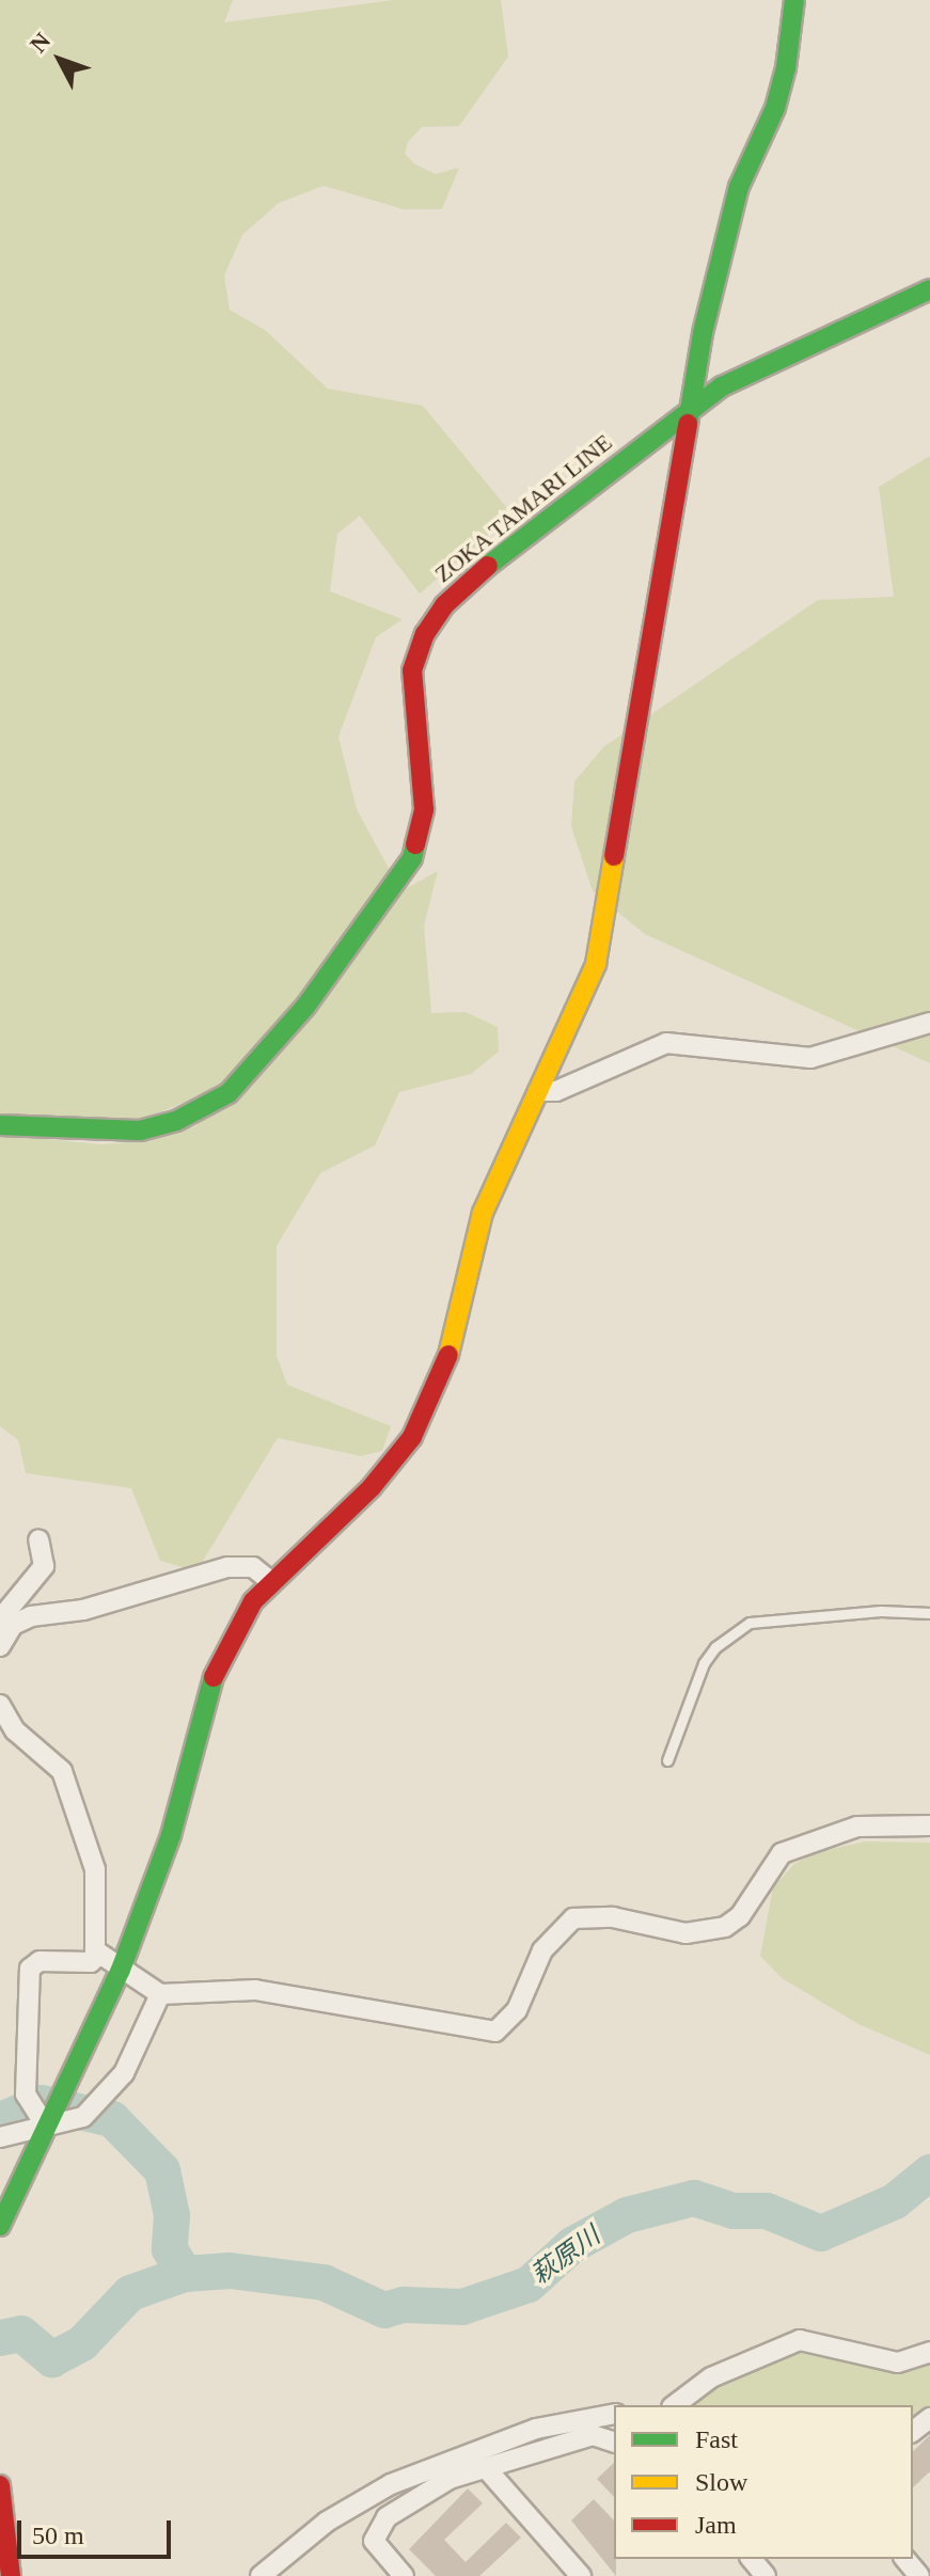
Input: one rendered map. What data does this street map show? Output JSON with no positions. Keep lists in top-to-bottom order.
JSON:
{
  "streets": {
    "street": ["ZOKA TAMARI LINE"]
  },
  "water": ["萩原川"],
  "legend": ["Fast", "Slow", "Jam"],
  "scale_bar": "50 m",
  "north": "top left"
}
